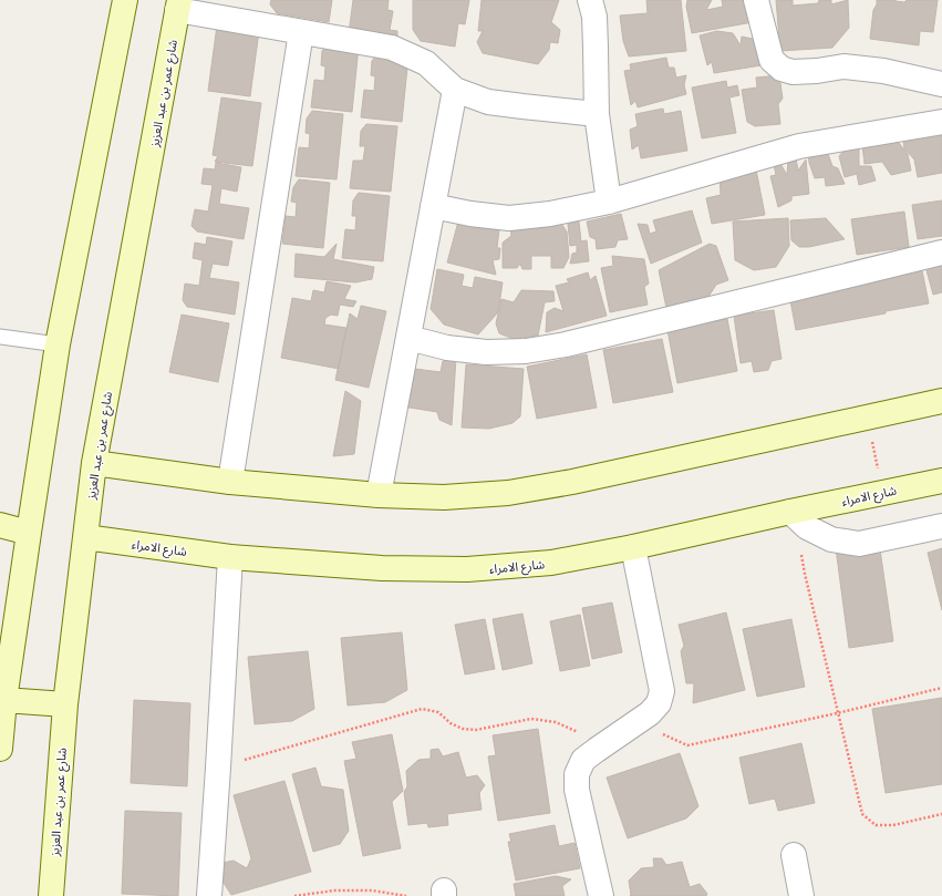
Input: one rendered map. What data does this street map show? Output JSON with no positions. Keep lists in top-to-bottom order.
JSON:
{
  "streets": {
    "street": ["شارع عمر بن عبد العزيز", "شارع الامراء"]
  },
  "crossings": [
    ["شارع عمر بن عبد العزيز", "شارع الامراء"]
  ]
}
